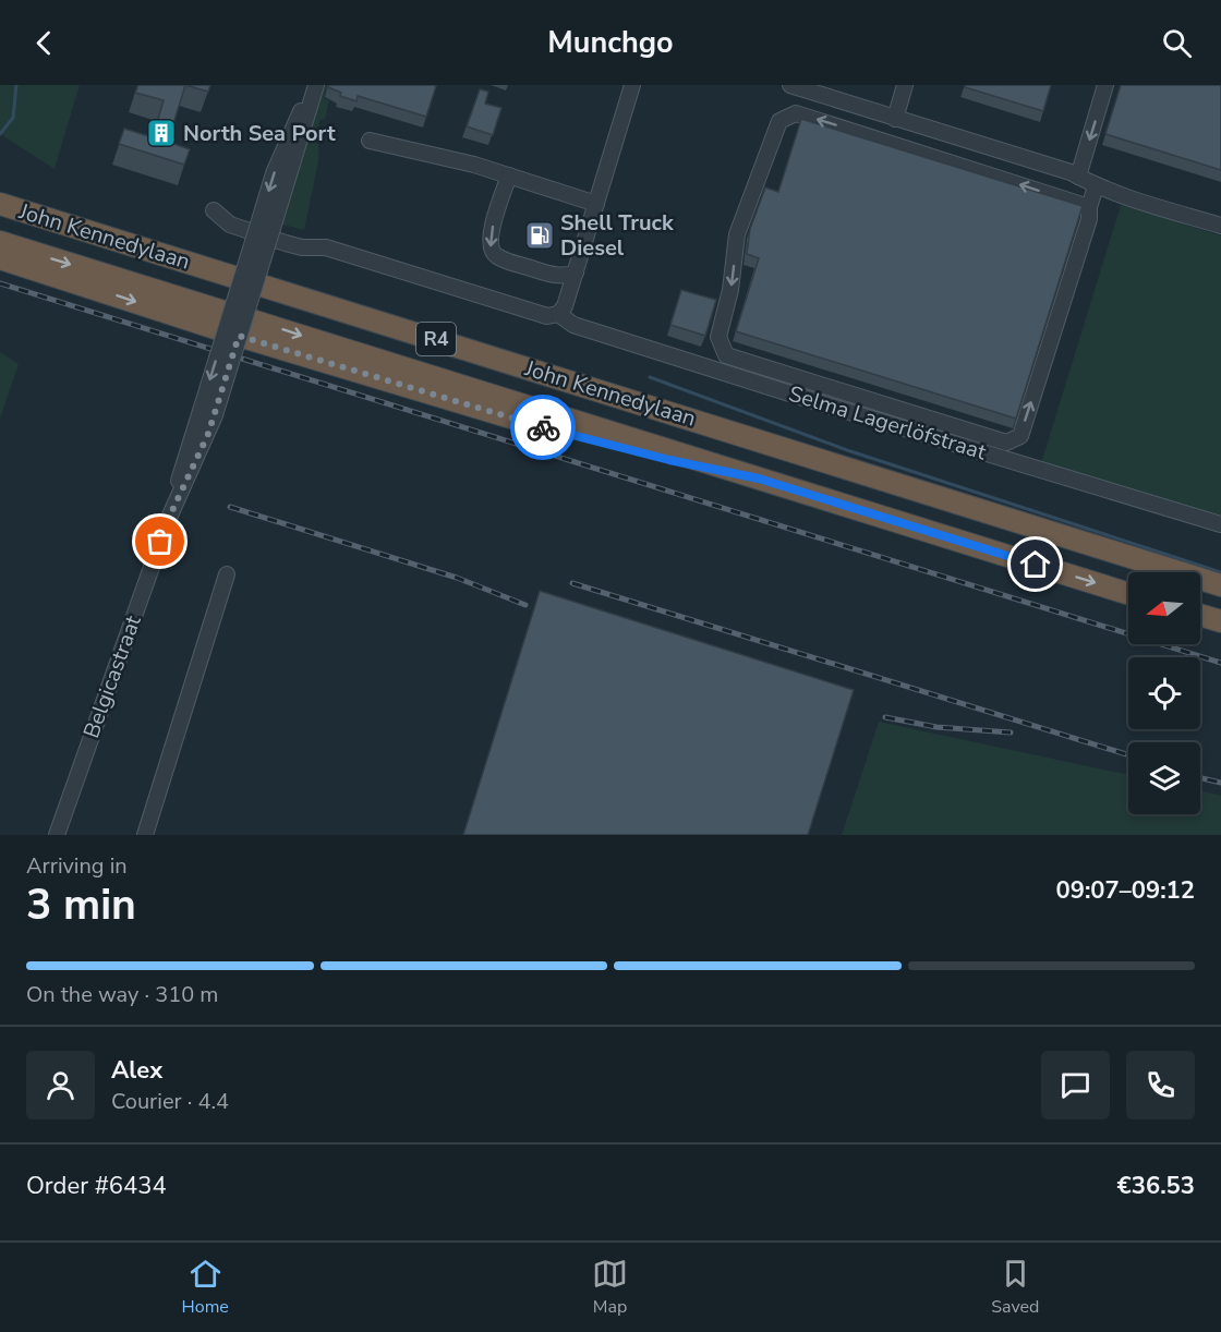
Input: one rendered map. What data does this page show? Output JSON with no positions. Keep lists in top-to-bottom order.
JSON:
{
  "streets": {
    "highway": ["John Kennedylaan", "R4"],
    "street": ["Selma Lagerlöfstraat", "Belgicastraat"]
  },
  "crossings": [
    ["John Kennedylaan", "R4"],
    ["R4", "Belgicastraat"]
  ],
  "places": {
    "building": ["North Sea Port"],
    "fuel station": ["Shell Truck Diesel"]
  },
  "north": "left",
  "page": {
    "header": "Munchgo",
    "heading": ["3 min", "Arriving in", "09:07–09:12"],
    "panel": [
      "Alex",
      "Courier · 4.4",
      "Order #6434",
      "€36.53"
    ],
    "bar": "On the way · 310 m",
    "tabs": ["Home", "Map", "Saved"]
  }
}
